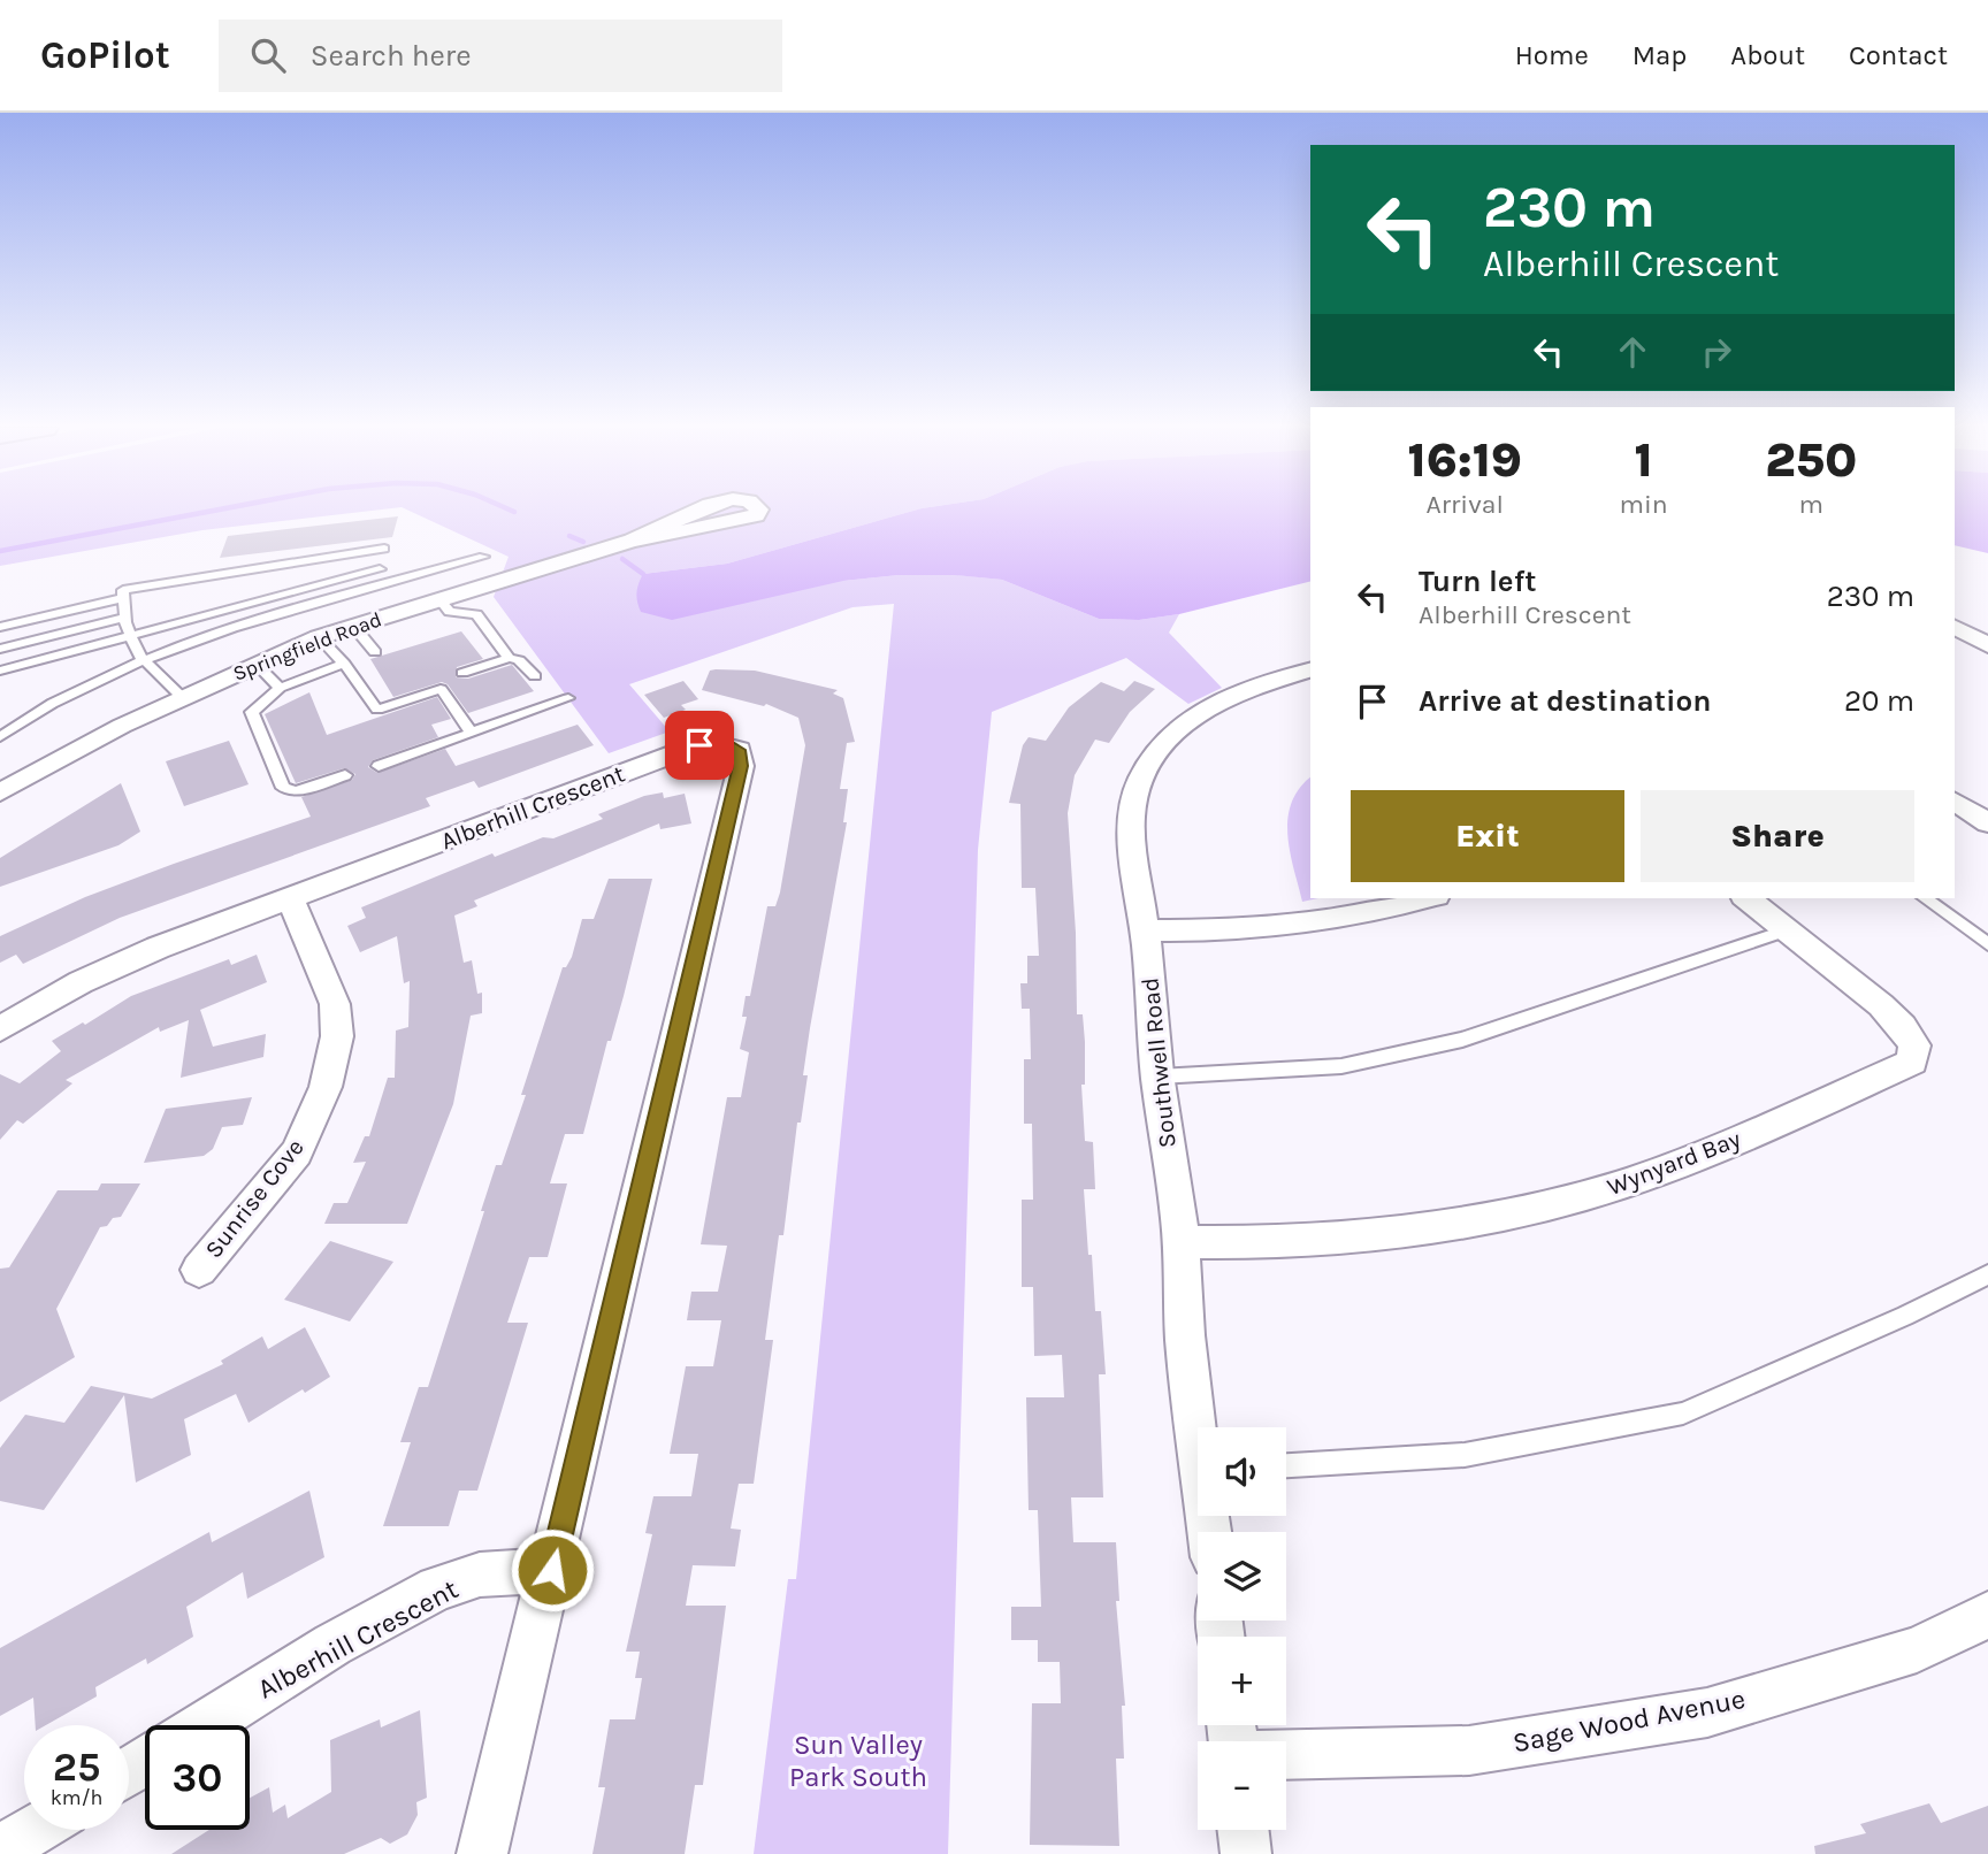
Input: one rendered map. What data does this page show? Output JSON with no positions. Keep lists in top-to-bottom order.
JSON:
{
  "streets": {
    "street": [
      "Springfield Road",
      "Alberhill Crescent",
      "Southwell Road",
      "Wynyard Bay",
      "Sunrise Cove",
      "Sage Wood Avenue"
    ]
  },
  "crossings": [
    ["Alberhill Crescent", "Sunrise Cove"],
    ["Southwell Road", "Wynyard Bay"]
  ],
  "parks": ["Sun Valley Park South"],
  "page": {
    "header": "GoPilot",
    "search": "Search here",
    "nav": [
      "Home",
      "Map",
      "About",
      "Contact"
    ],
    "turn": ["230 m", "Alberhill Crescent"],
    "eta": [
      "16:19",
      "Arrival",
      "1",
      "min",
      "250",
      "m"
    ],
    "list": [
      {
        "name": "Turn left",
        "note": "Alberhill Crescent",
        "value": "230 m"
      },
      {
        "name": "Arrive at destination",
        "value": "20 m"
      }
    ],
    "buttons": ["Exit", "Share"],
    "map_buttons": ["+", "−"],
    "speed": "25 km/h",
    "limit": "30"
  }
}
